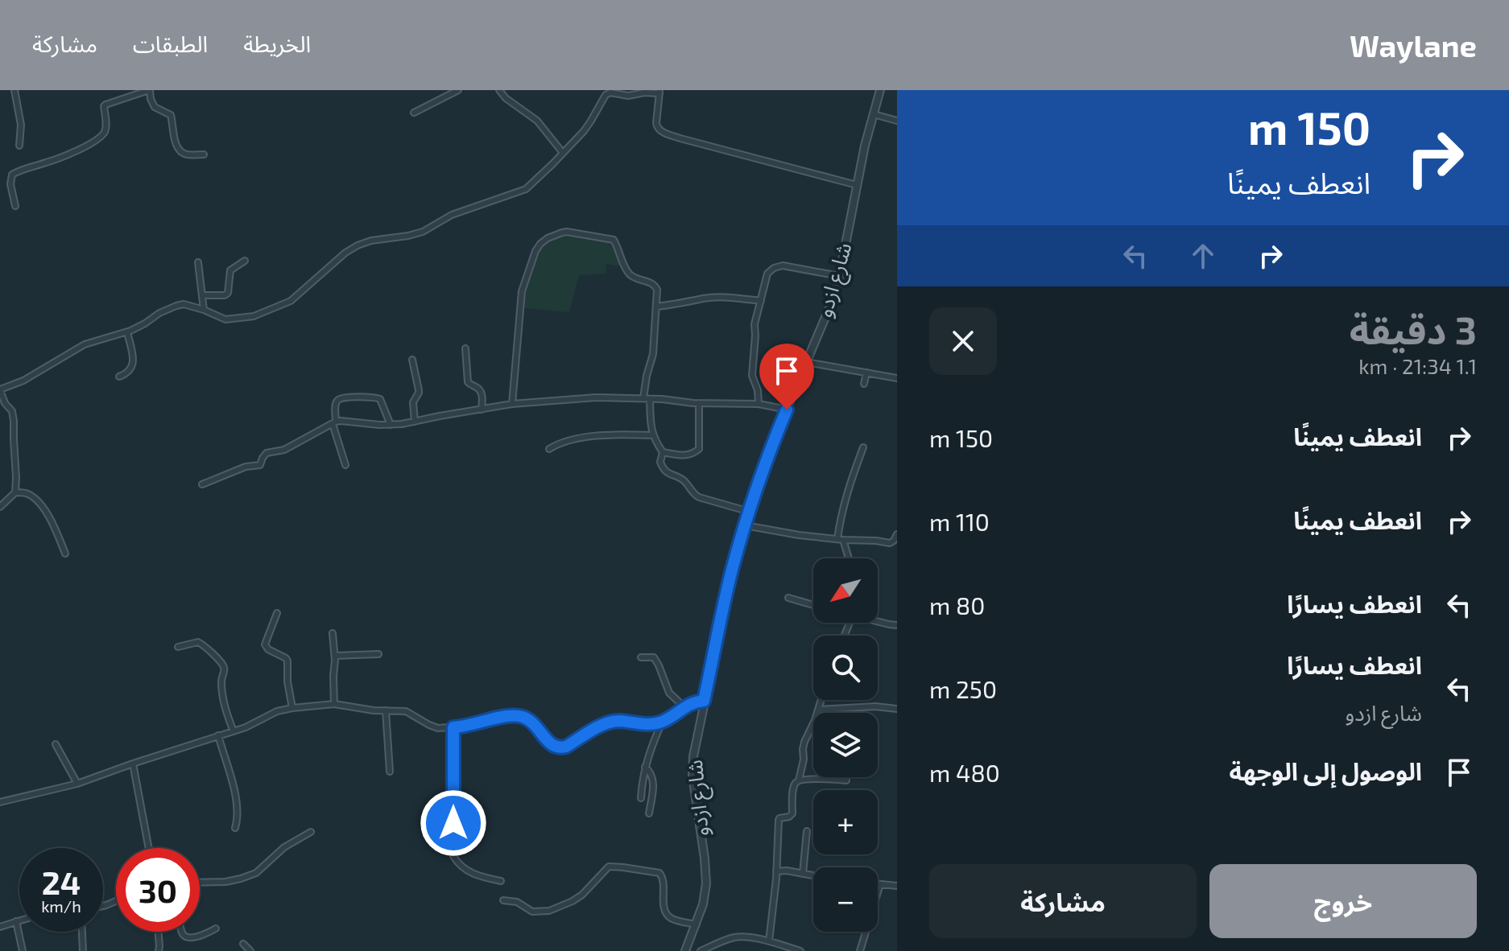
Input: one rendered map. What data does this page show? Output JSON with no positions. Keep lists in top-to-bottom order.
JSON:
{
  "streets": {
    "street": ["شارع ازدو"]
  },
  "north": "bottom left",
  "page": {
    "header": "Waylane",
    "nav": ["الخريطة", "الطبقات", "مشاركة"],
    "turn": ["150 m", "انعطف يمينًا"],
    "heading": ["3 دقيقة", "1.1 km · 21:34"],
    "list": [
      {
        "name": "انعطف يمينًا",
        "value": "150 m"
      },
      {
        "name": "انعطف يمينًا",
        "value": "110 m"
      },
      {
        "name": "انعطف يسارًا",
        "value": "80 m"
      },
      {
        "name": "انعطف يسارًا",
        "note": "شارع ازدو",
        "value": "250 m"
      },
      {
        "name": "الوصول إلى الوجهة",
        "value": "480 m"
      }
    ],
    "map_buttons": ["+", "−"],
    "speed": "24 km/h",
    "limit": "30",
    "buttons": ["خروج", "مشاركة"]
  }
}
